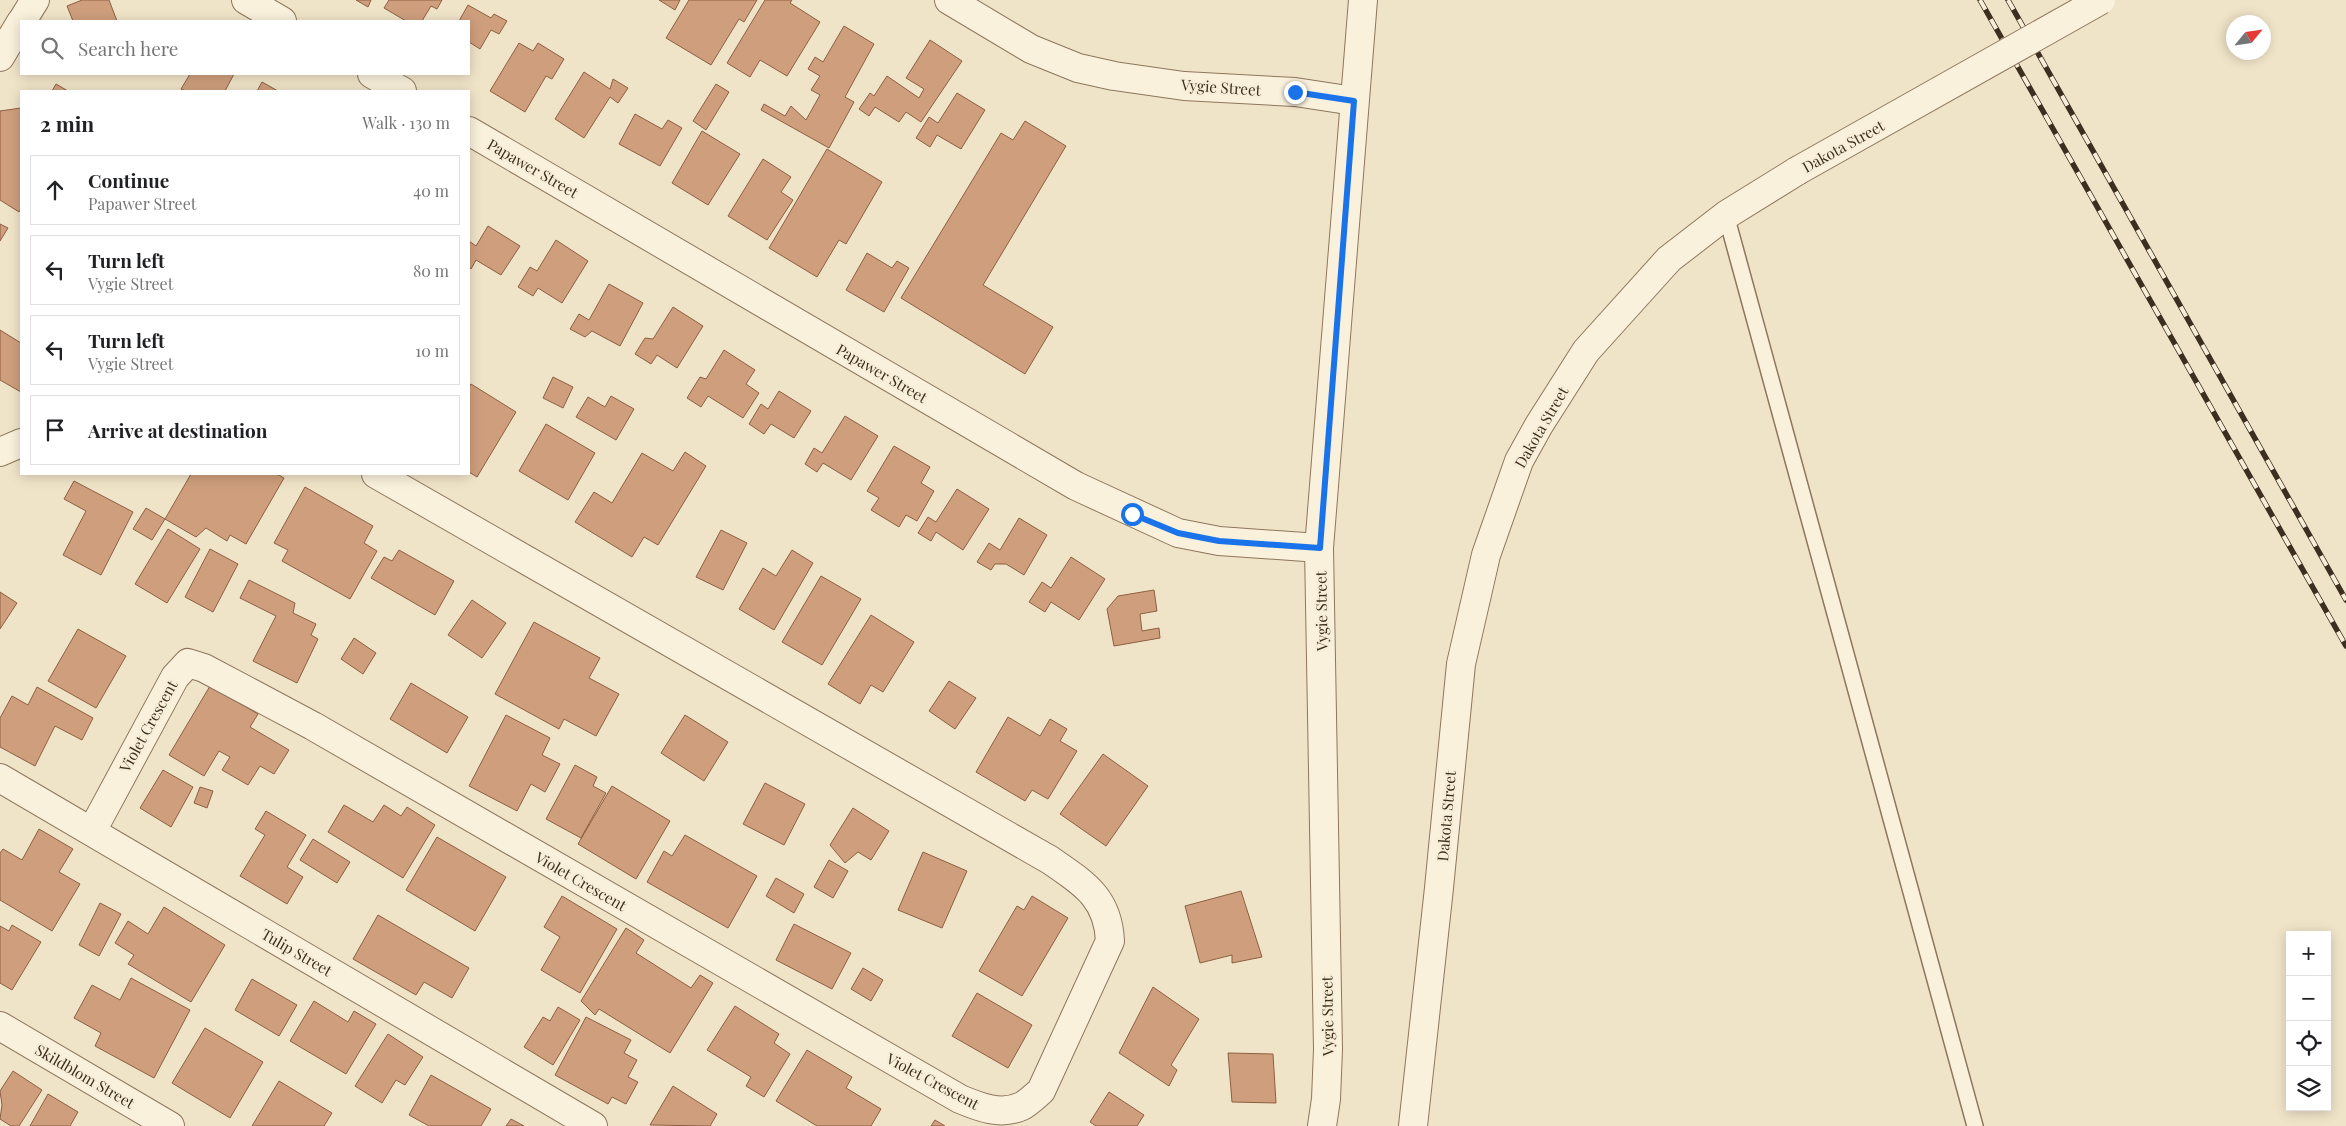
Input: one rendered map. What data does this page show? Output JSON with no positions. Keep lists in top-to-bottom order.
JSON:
{
  "streets": {
    "street": [
      "Vygie Street",
      "Dakota Street",
      "Papawer Street",
      "Violet Crescent",
      "Tulip Street",
      "Skildblom Street"
    ]
  },
  "crossings": [
    ["Vygie Street", "Papawer Street"],
    ["Violet Crescent", "Tulip Street"]
  ],
  "north": "top right",
  "page": {
    "search": "Search here",
    "heading": ["2 min", "Walk · 130 m"],
    "list": [
      ["Continue", "Papawer Street", "40 m"],
      ["Turn left", "Vygie Street", "80 m"],
      ["Turn left", "Vygie Street", "10 m"],
      "Arrive at destination"
    ],
    "map_buttons": ["+", "−"]
  }
}
